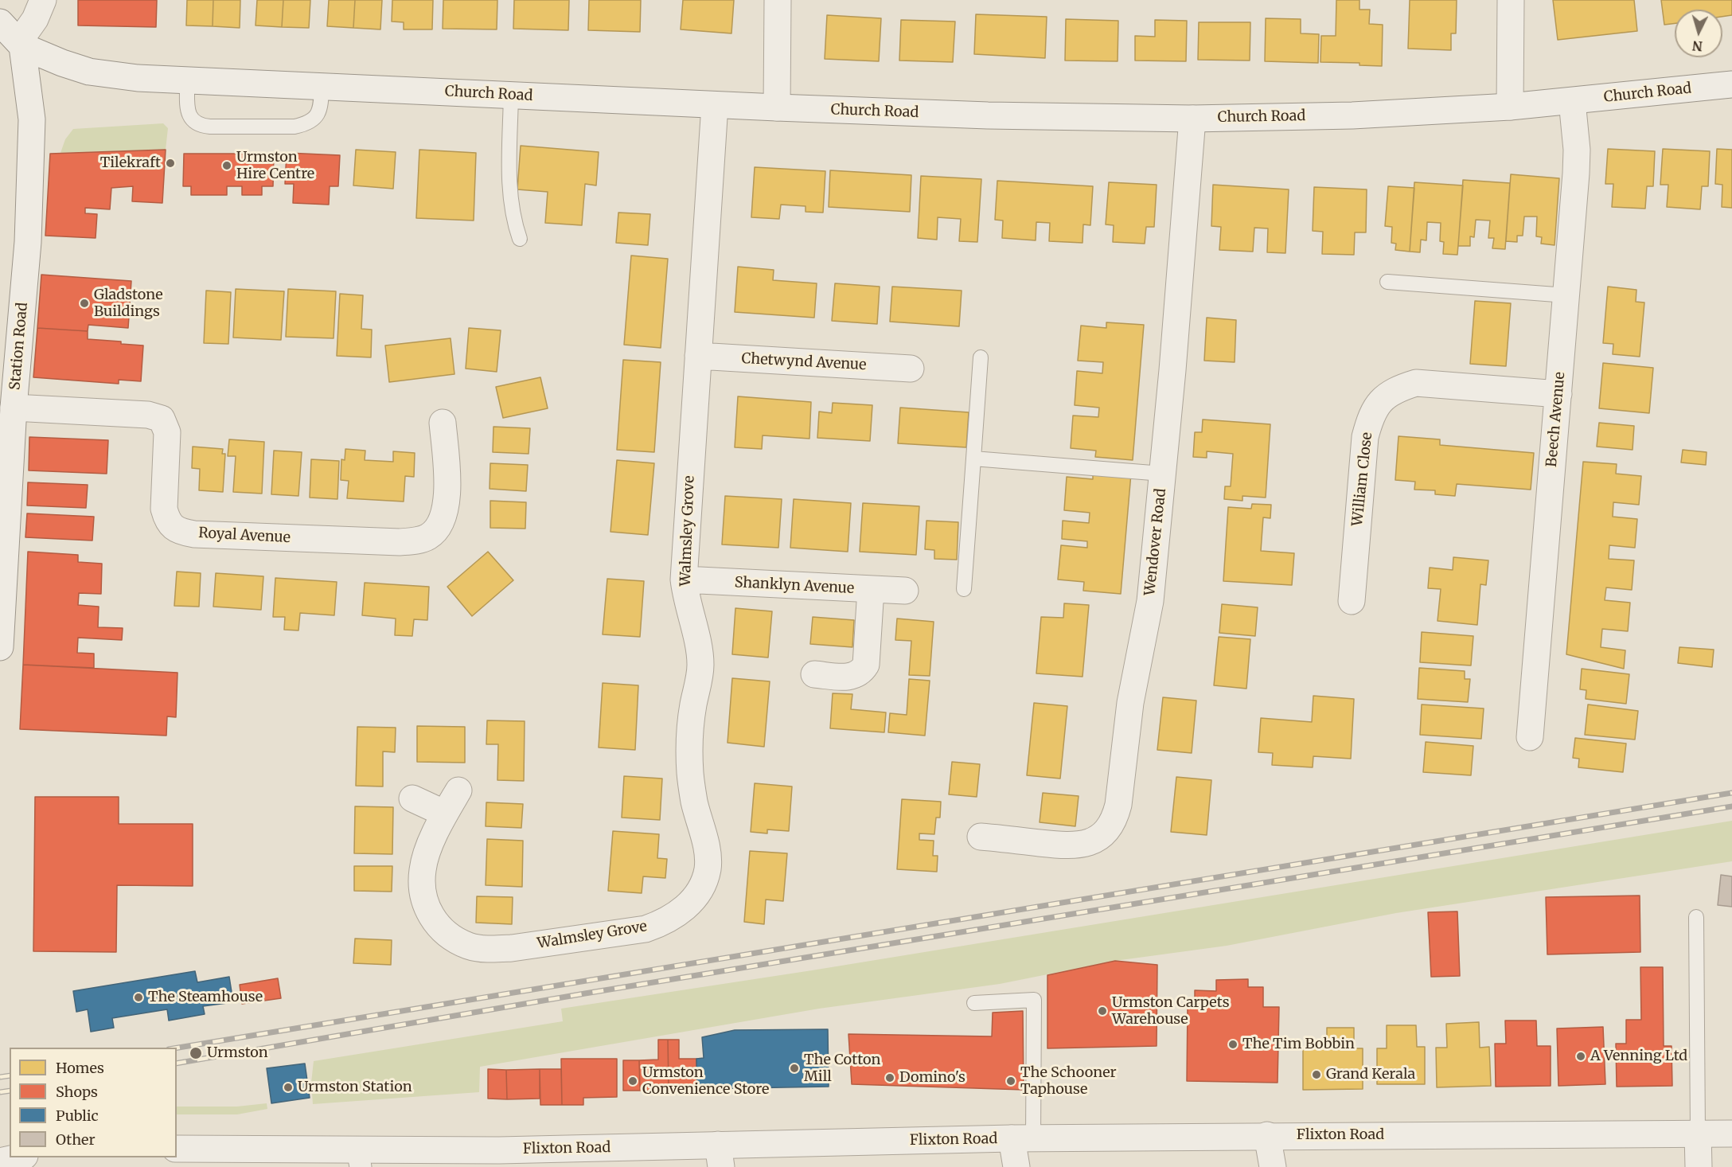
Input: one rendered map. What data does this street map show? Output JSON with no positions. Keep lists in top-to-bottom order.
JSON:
{
  "streets": {
    "street": [
      "Church Road",
      "Station Road",
      "Chetwynd Avenue",
      "Beech Avenue",
      "William Close",
      "Walmsley Grove",
      "Royal Avenue",
      "Wendover Road",
      "Shanklyn Avenue",
      "Flixton Road"
    ]
  },
  "crossings": [
    ["Church Road", "Station Road"],
    ["Church Road", "Beech Avenue"],
    ["Church Road", "Walmsley Grove"],
    ["Church Road", "Wendover Road"],
    ["Station Road", "Royal Avenue"],
    ["Chetwynd Avenue", "Walmsley Grove"],
    ["Beech Avenue", "William Close"],
    ["Walmsley Grove", "Shanklyn Avenue"]
  ],
  "places": [
    "Tilekraft",
    "Urmston Hire Centre",
    "Gladstone Buildings",
    "The Steamhouse",
    "Urmston Carpets Warehouse",
    "The Tim Bobbin",
    "Urmston",
    "A Venning Ltd",
    "The Cotton Mill",
    "Grand Kerala",
    "Domino's",
    "Urmston Convenience Store",
    "The Schooner Taphouse",
    "Urmston Station"
  ],
  "legend": [
    "Homes",
    "Shops",
    "Public",
    "Other"
  ],
  "north": "bottom"
}
